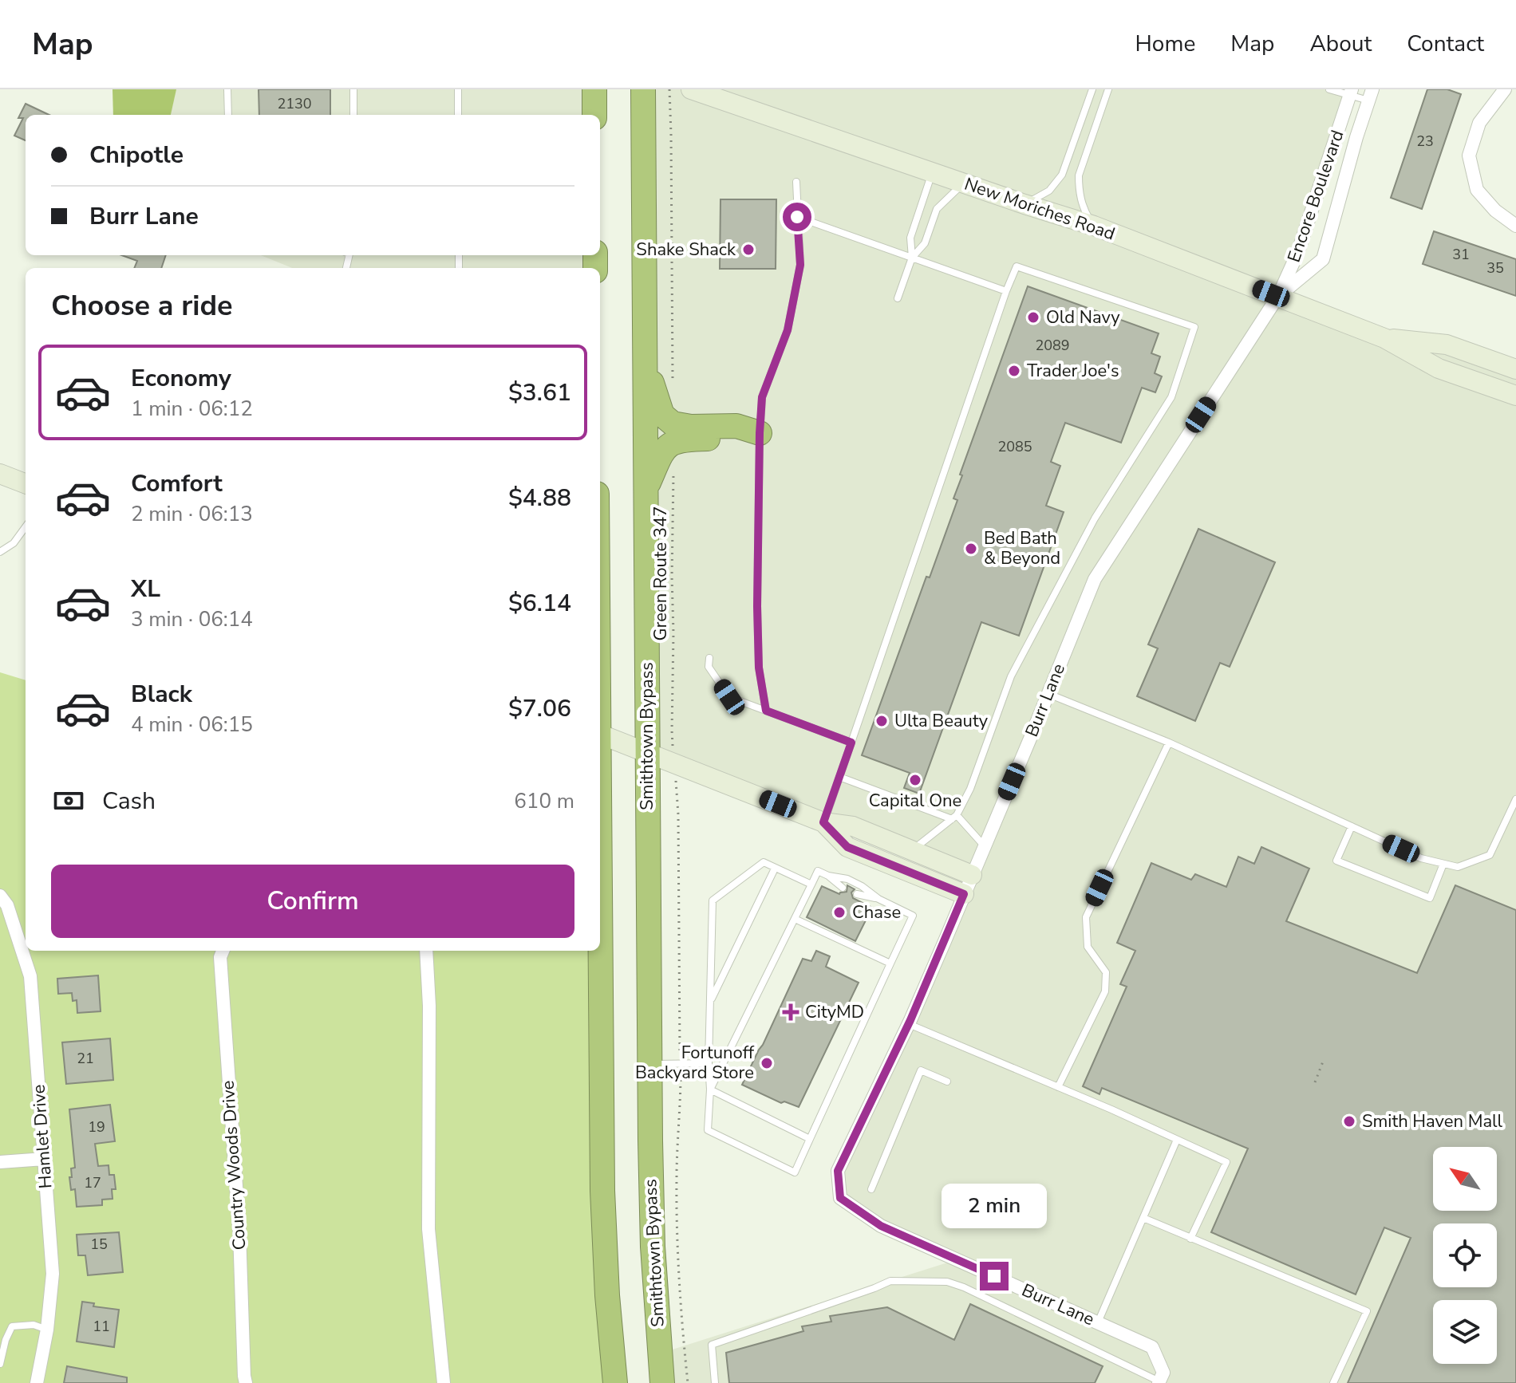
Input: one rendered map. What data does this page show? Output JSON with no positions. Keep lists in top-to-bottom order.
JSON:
{
  "streets": {
    "highway": ["Smithtown Bypass"],
    "main road": ["New Moriches Road"],
    "street": [
      "Encore Boulevard",
      "Burr Lane",
      "Hamlet Drive",
      "Country Woods Drive"
    ],
    "path": ["Green Route 347"]
  },
  "crossings": [
    ["Encore Boulevard", "New Moriches Road"],
    ["Encore Boulevard", "Burr Lane"],
    ["New Moriches Road", "Burr Lane"]
  ],
  "places": {
    "other": [
      "Shake Shack",
      "Old Navy",
      "Trader Joe's",
      "Bed Bath & Beyond",
      "Ulta Beauty",
      "Capital One",
      "Chase",
      "Fortunoff Backyard Store",
      "Smith Haven Mall"
    ],
    "health": ["CityMD"]
  },
  "house_numbers": [
    "2130",
    "23",
    "31",
    "35",
    "2089",
    "2085",
    "21",
    "19",
    "17",
    "15",
    "11"
  ],
  "north": "top left",
  "page": {
    "header": "Map",
    "nav": [
      "Home",
      "Map",
      "About",
      "Contact"
    ],
    "banner": ["Chipotle", "Burr Lane"],
    "heading": "Choose a ride",
    "list": [
      {
        "name": "Economy",
        "note": "1 min · 06:12",
        "value": "$3.61"
      },
      {
        "name": "Comfort",
        "note": "2 min · 06:13",
        "value": "$4.88"
      },
      {
        "name": "XL",
        "note": "3 min · 06:14",
        "value": "$6.14"
      },
      {
        "name": "Black",
        "note": "4 min · 06:15",
        "value": "$7.06"
      }
    ],
    "pay": ["Cash", "610 m"],
    "buttons": "Confirm",
    "bubble": "2 min"
  }
}
